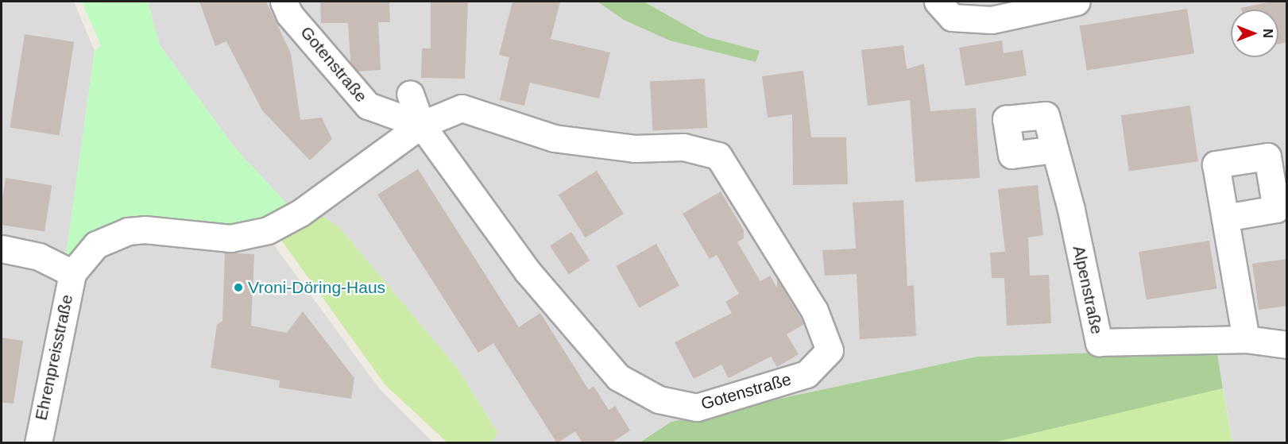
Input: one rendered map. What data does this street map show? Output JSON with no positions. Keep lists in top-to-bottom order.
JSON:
{
  "streets": {
    "street": ["Gotenstraße", "Alpenstraße", "Ehrenpreisstraße"]
  },
  "crossings": [
    ["Gotenstraße", "Ehrenpreisstraße"]
  ],
  "places": ["Vroni-Döring-Haus"],
  "north": "right"
}
